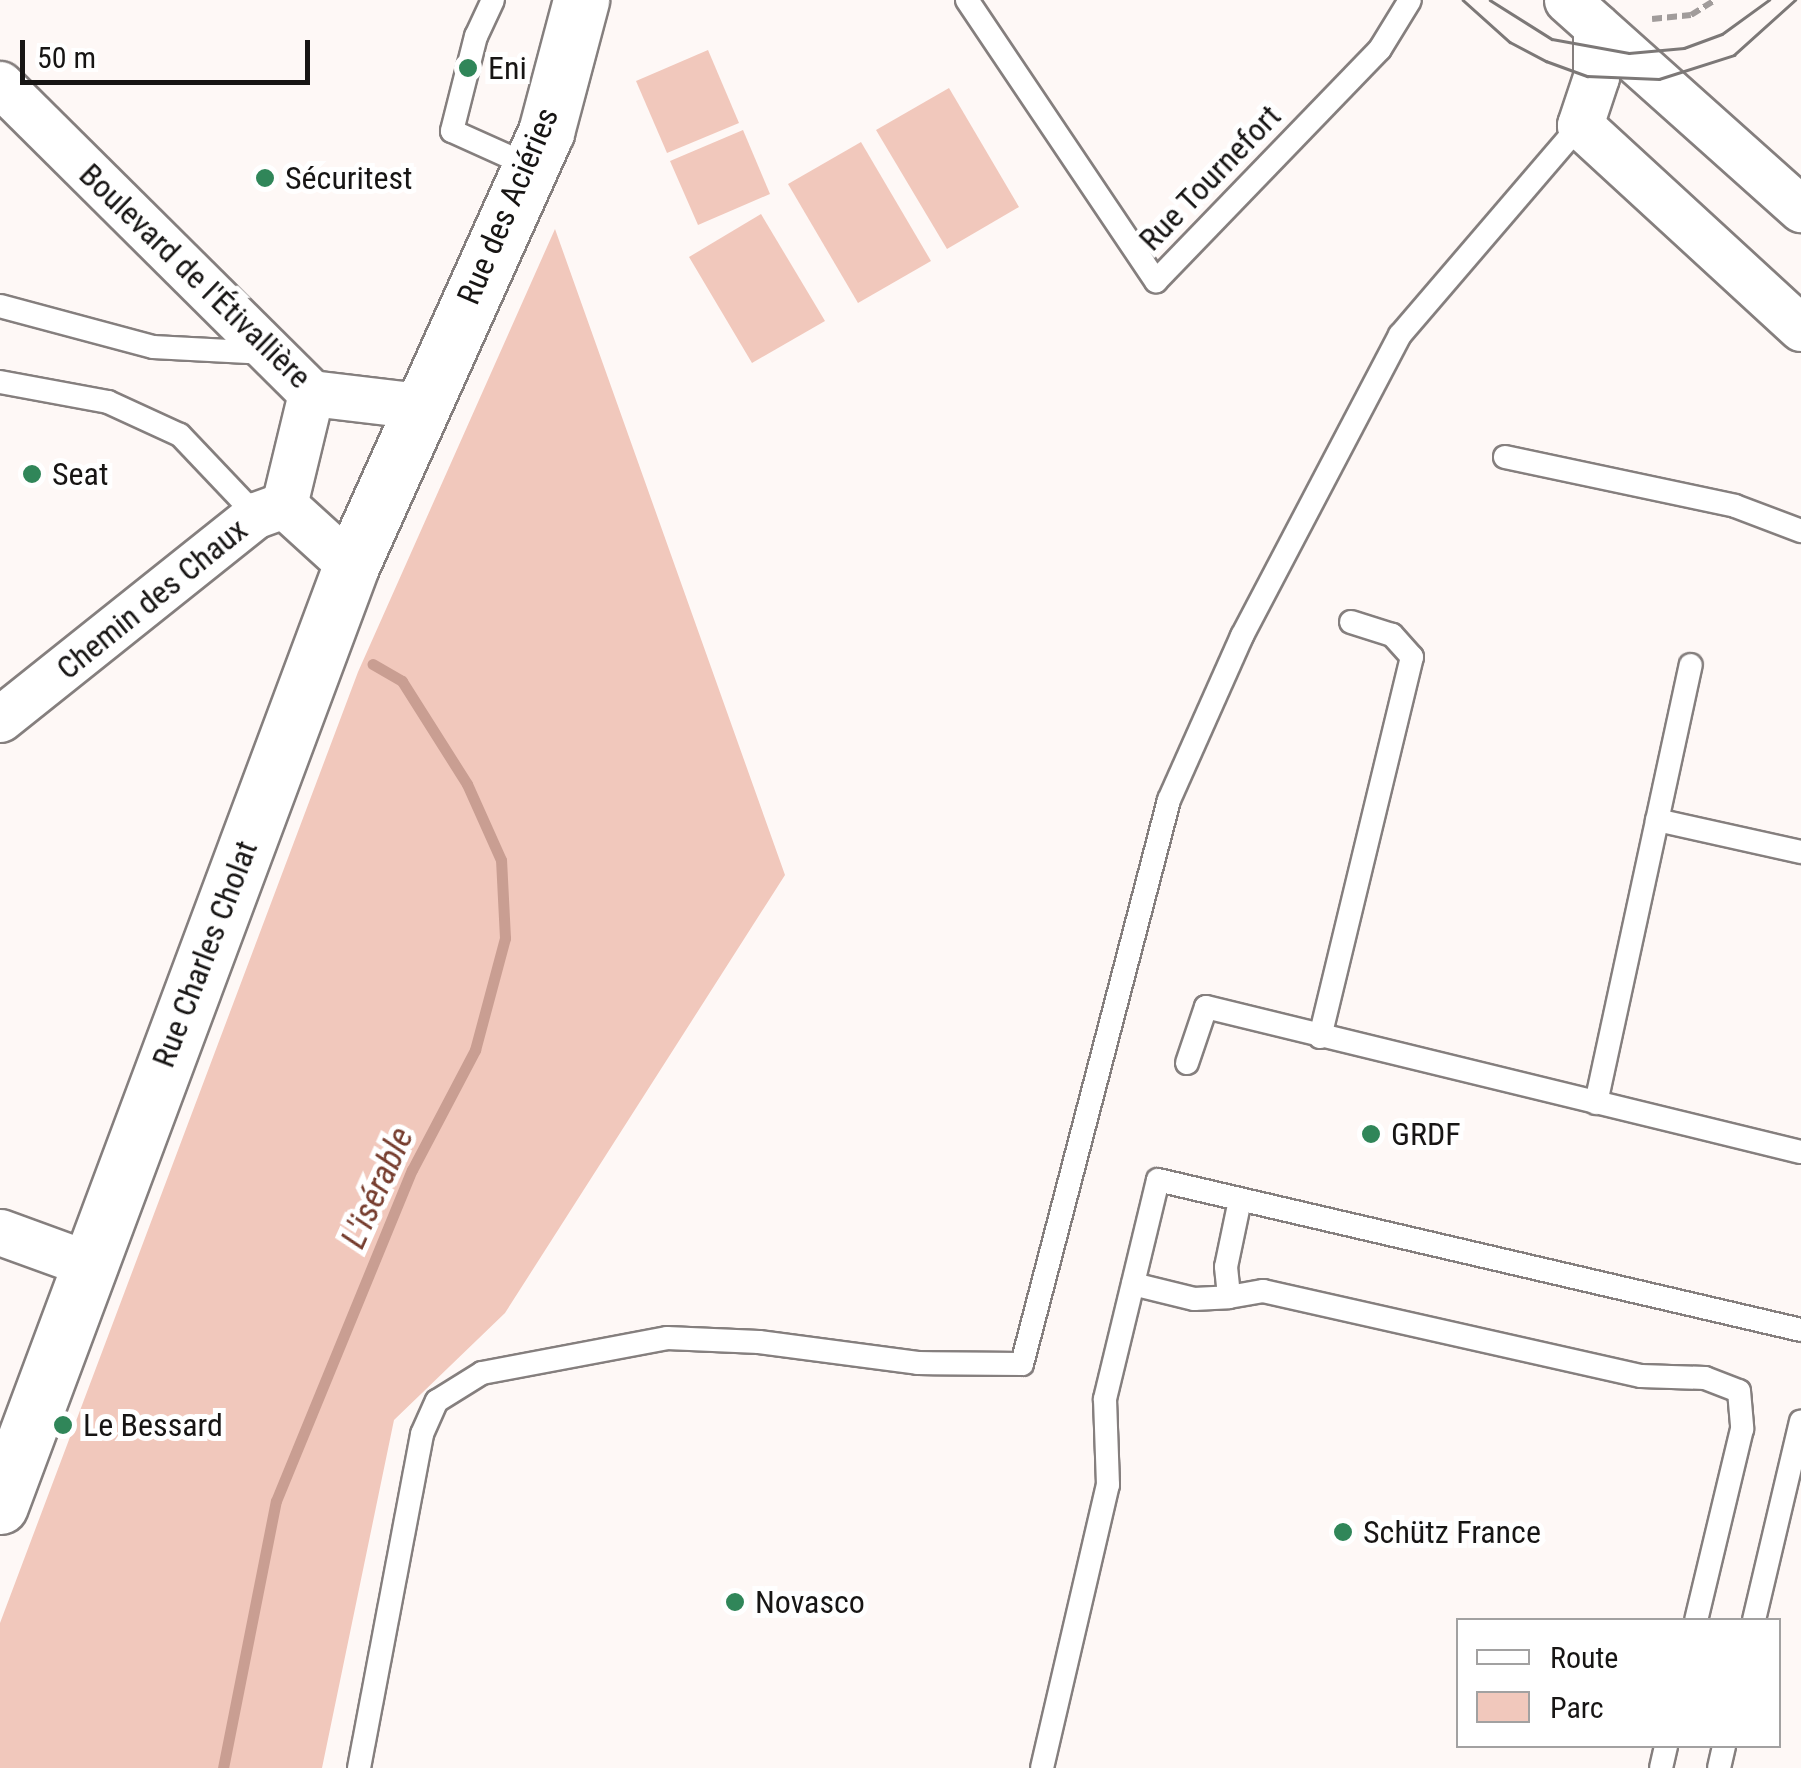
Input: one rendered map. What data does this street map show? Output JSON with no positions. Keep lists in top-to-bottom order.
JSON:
{
  "streets": {
    "street": [
      "Rue des Aciéries",
      "Boulevard de l'Étivallière",
      "Chemin des Chaux",
      "Rue Charles Cholat"
    ],
    "lane": ["Rue Tournefort"]
  },
  "crossings": [
    ["Rue des Aciéries", "Boulevard de l'Étivallière"],
    ["Rue des Aciéries", "Rue Charles Cholat"],
    ["Boulevard de l'Étivallière", "Rue Charles Cholat"],
    ["Chemin des Chaux", "Rue Charles Cholat"]
  ],
  "water": ["L'isérable"],
  "places": [
    "Eni",
    "Sécuritest",
    "Seat",
    "GRDF",
    "Le Bessard",
    "Schütz France",
    "Novasco"
  ],
  "legend": ["Route", "Parc"],
  "scale_bar": "50 m"
}
